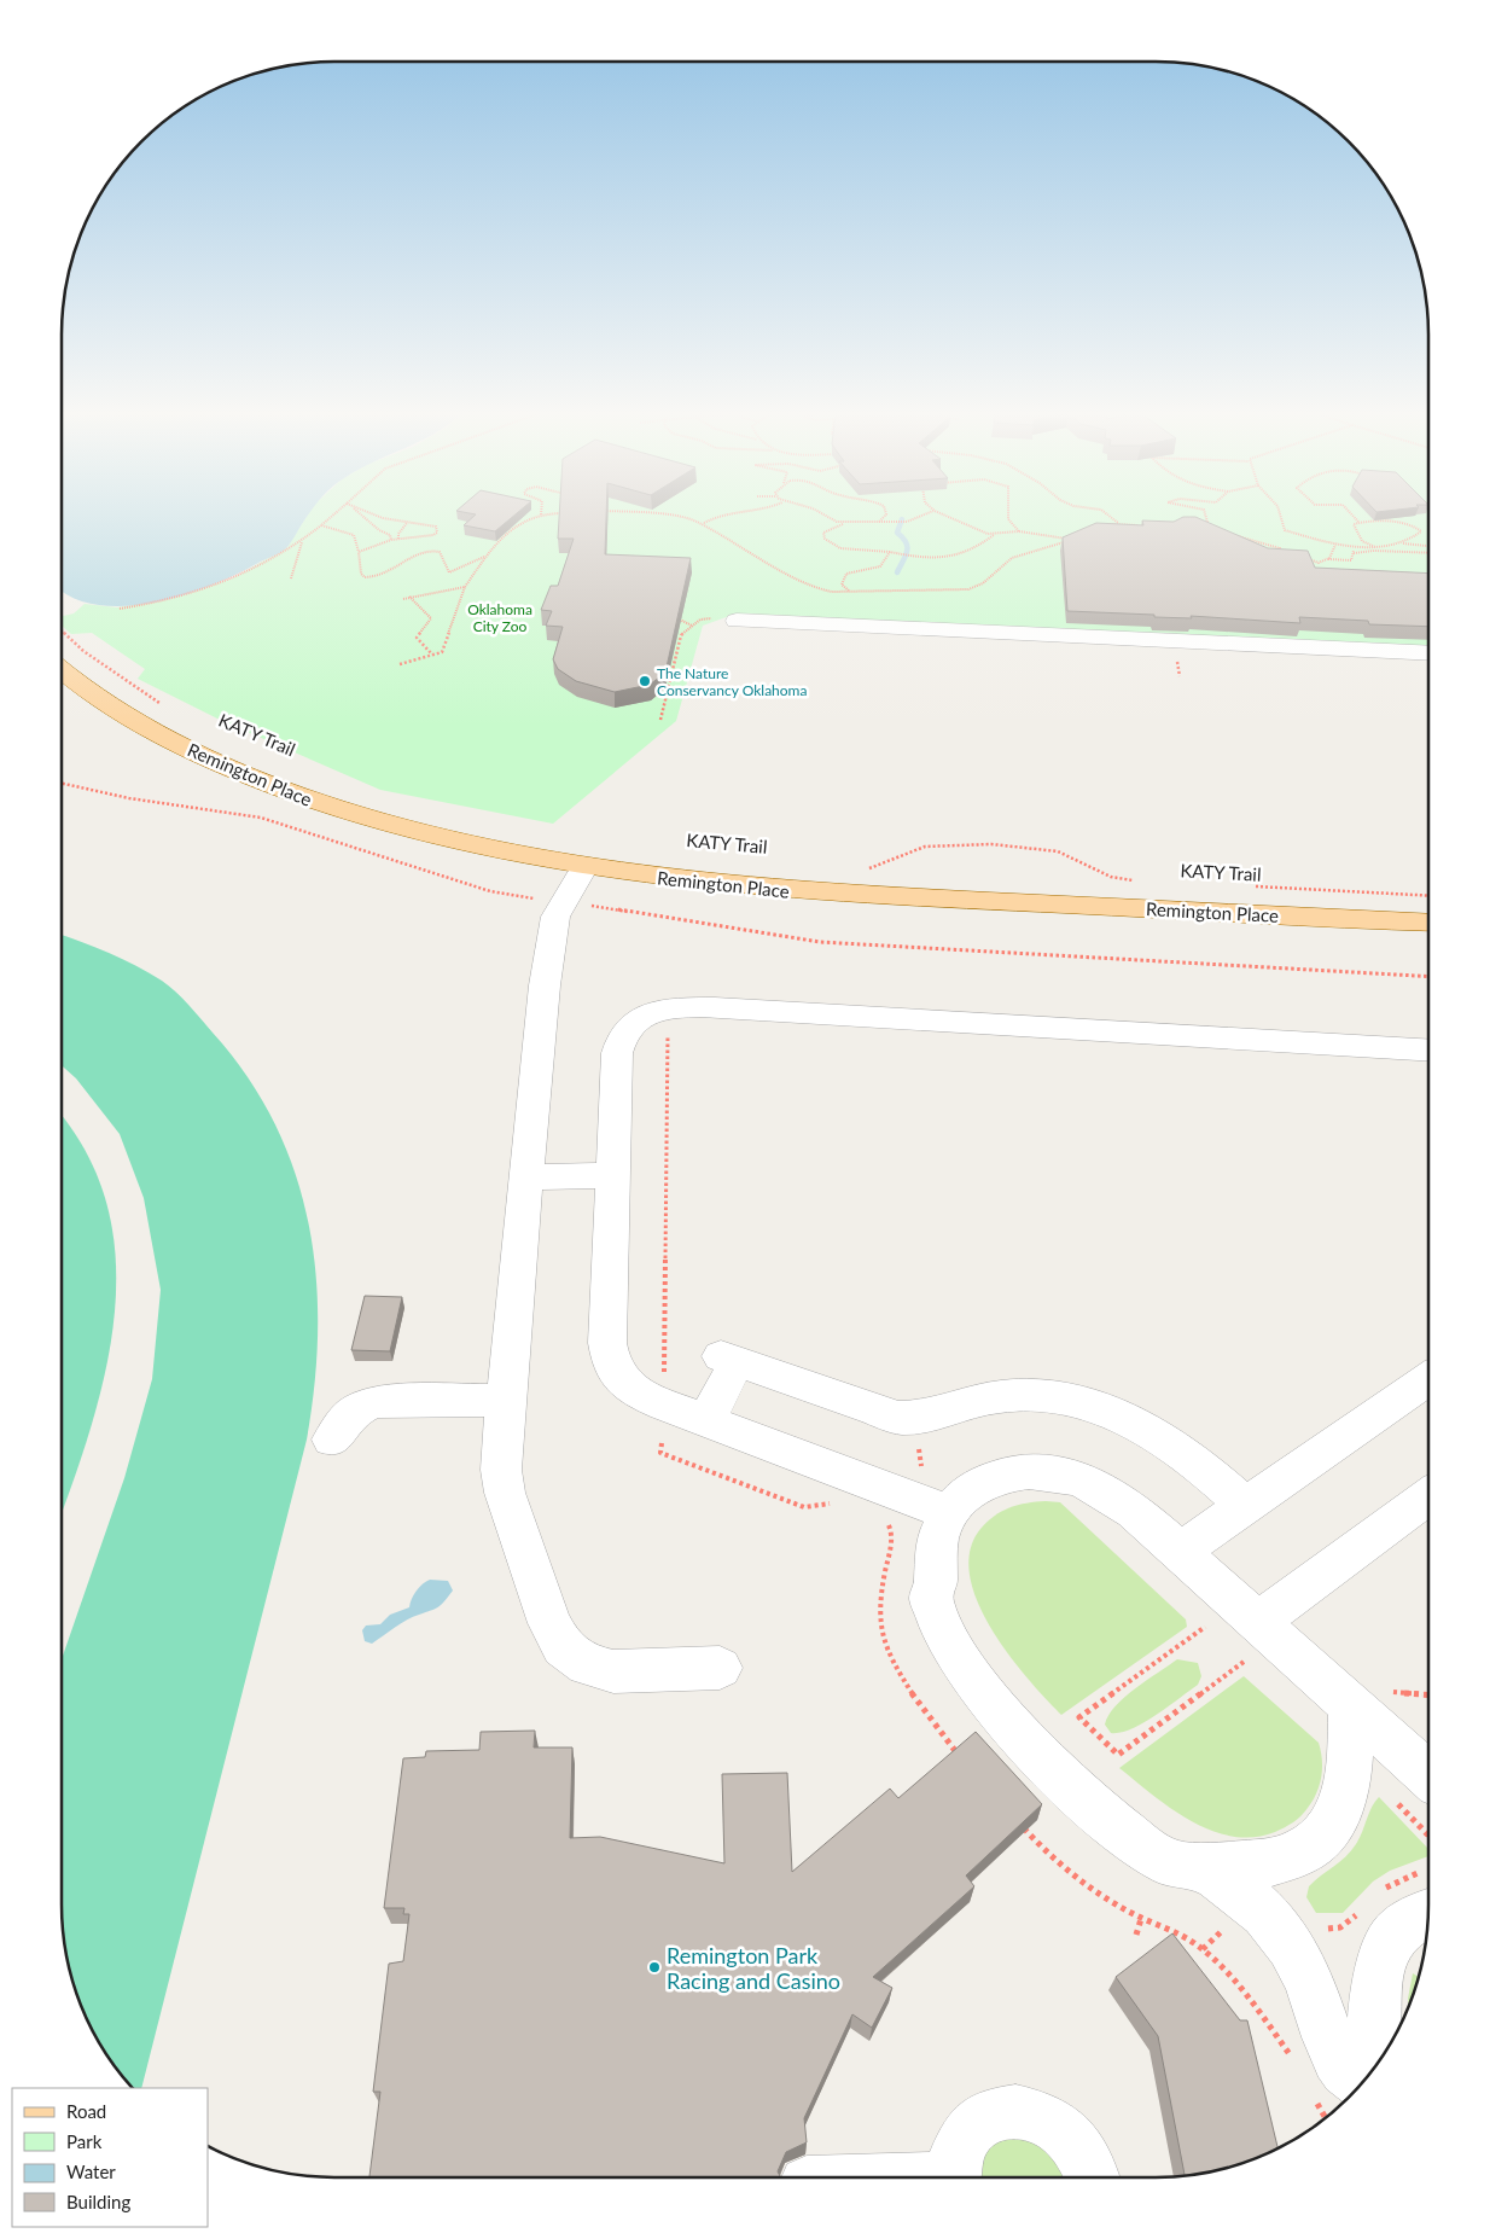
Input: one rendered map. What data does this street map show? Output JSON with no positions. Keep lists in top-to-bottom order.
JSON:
{
  "streets": {
    "main road": ["Remington Place"],
    "path": ["KATY Trail"]
  },
  "parks": ["Oklahoma City Zoo"],
  "places": ["The Nature Conservancy Oklahoma", "Remington Park Racing and Casino"],
  "legend": [
    "Road",
    "Park",
    "Water",
    "Building"
  ]
}
